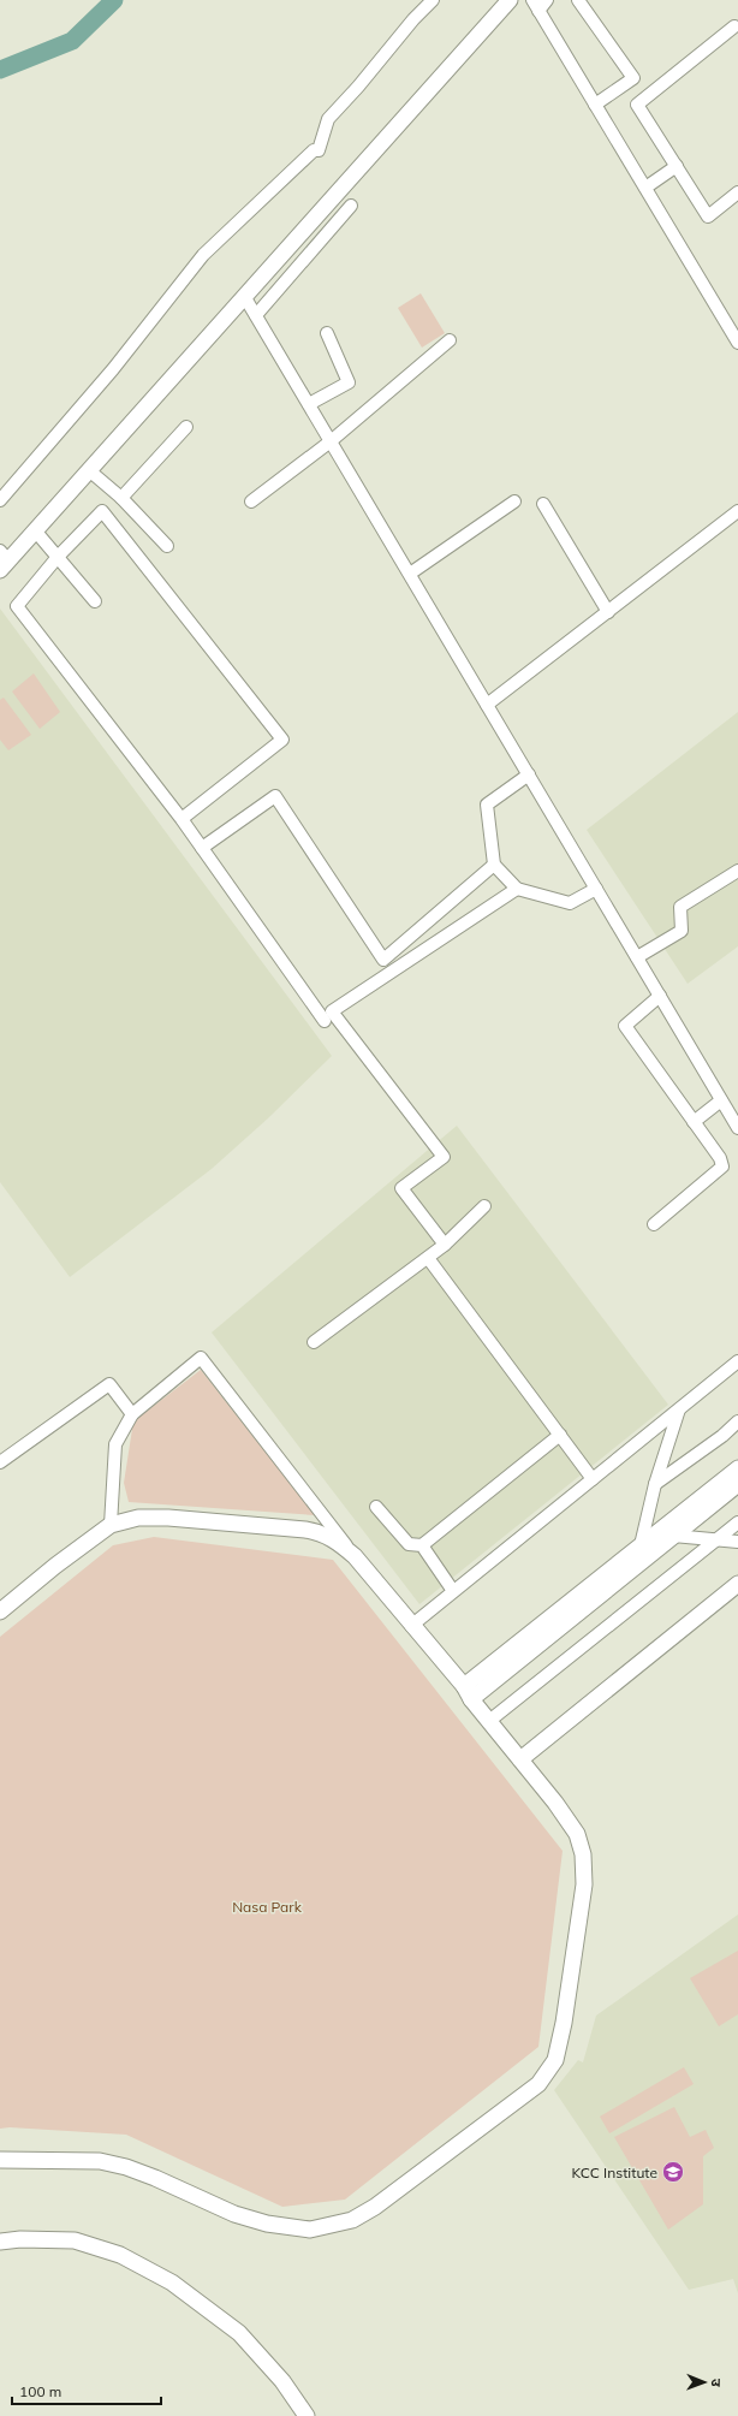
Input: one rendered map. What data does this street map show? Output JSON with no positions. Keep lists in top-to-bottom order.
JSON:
{
  "parks": ["Nasa Park"],
  "places": {
    "school or university": ["KCC Institute"]
  },
  "scale_bar": "100 m",
  "north": "right"
}
